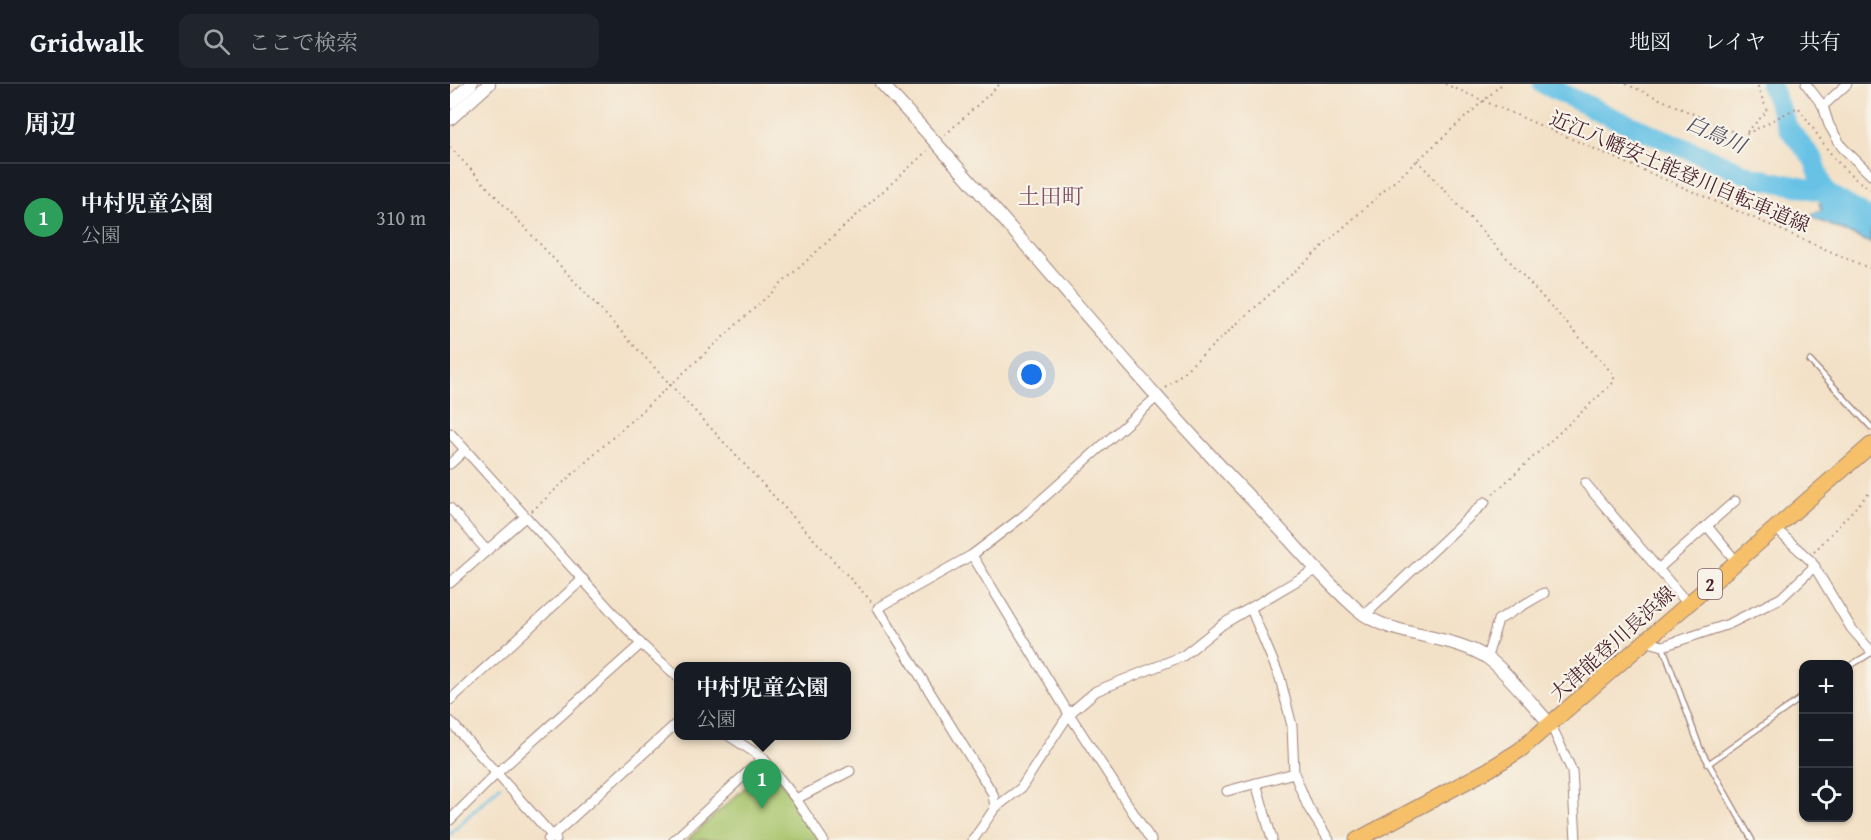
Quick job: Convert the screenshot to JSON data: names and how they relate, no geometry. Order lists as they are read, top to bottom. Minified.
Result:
{"streets":{"main road":["2","大津能登川長浜線"],"path":["近江八幡安土能登川自転車道線"]},"districts":["土田町"],"water":["白鳥川"],"page":{"header":"Gridwalk","search":"ここで検索","nav":["地図","レイヤ","共有"],"heading":"周辺","list":[{"mark":"1","name":"中村児童公園","note":"公園","value":"310 m"}],"map_buttons":["+","−"],"popup":["中村児童公園","公園"],"pins":"1"}}
